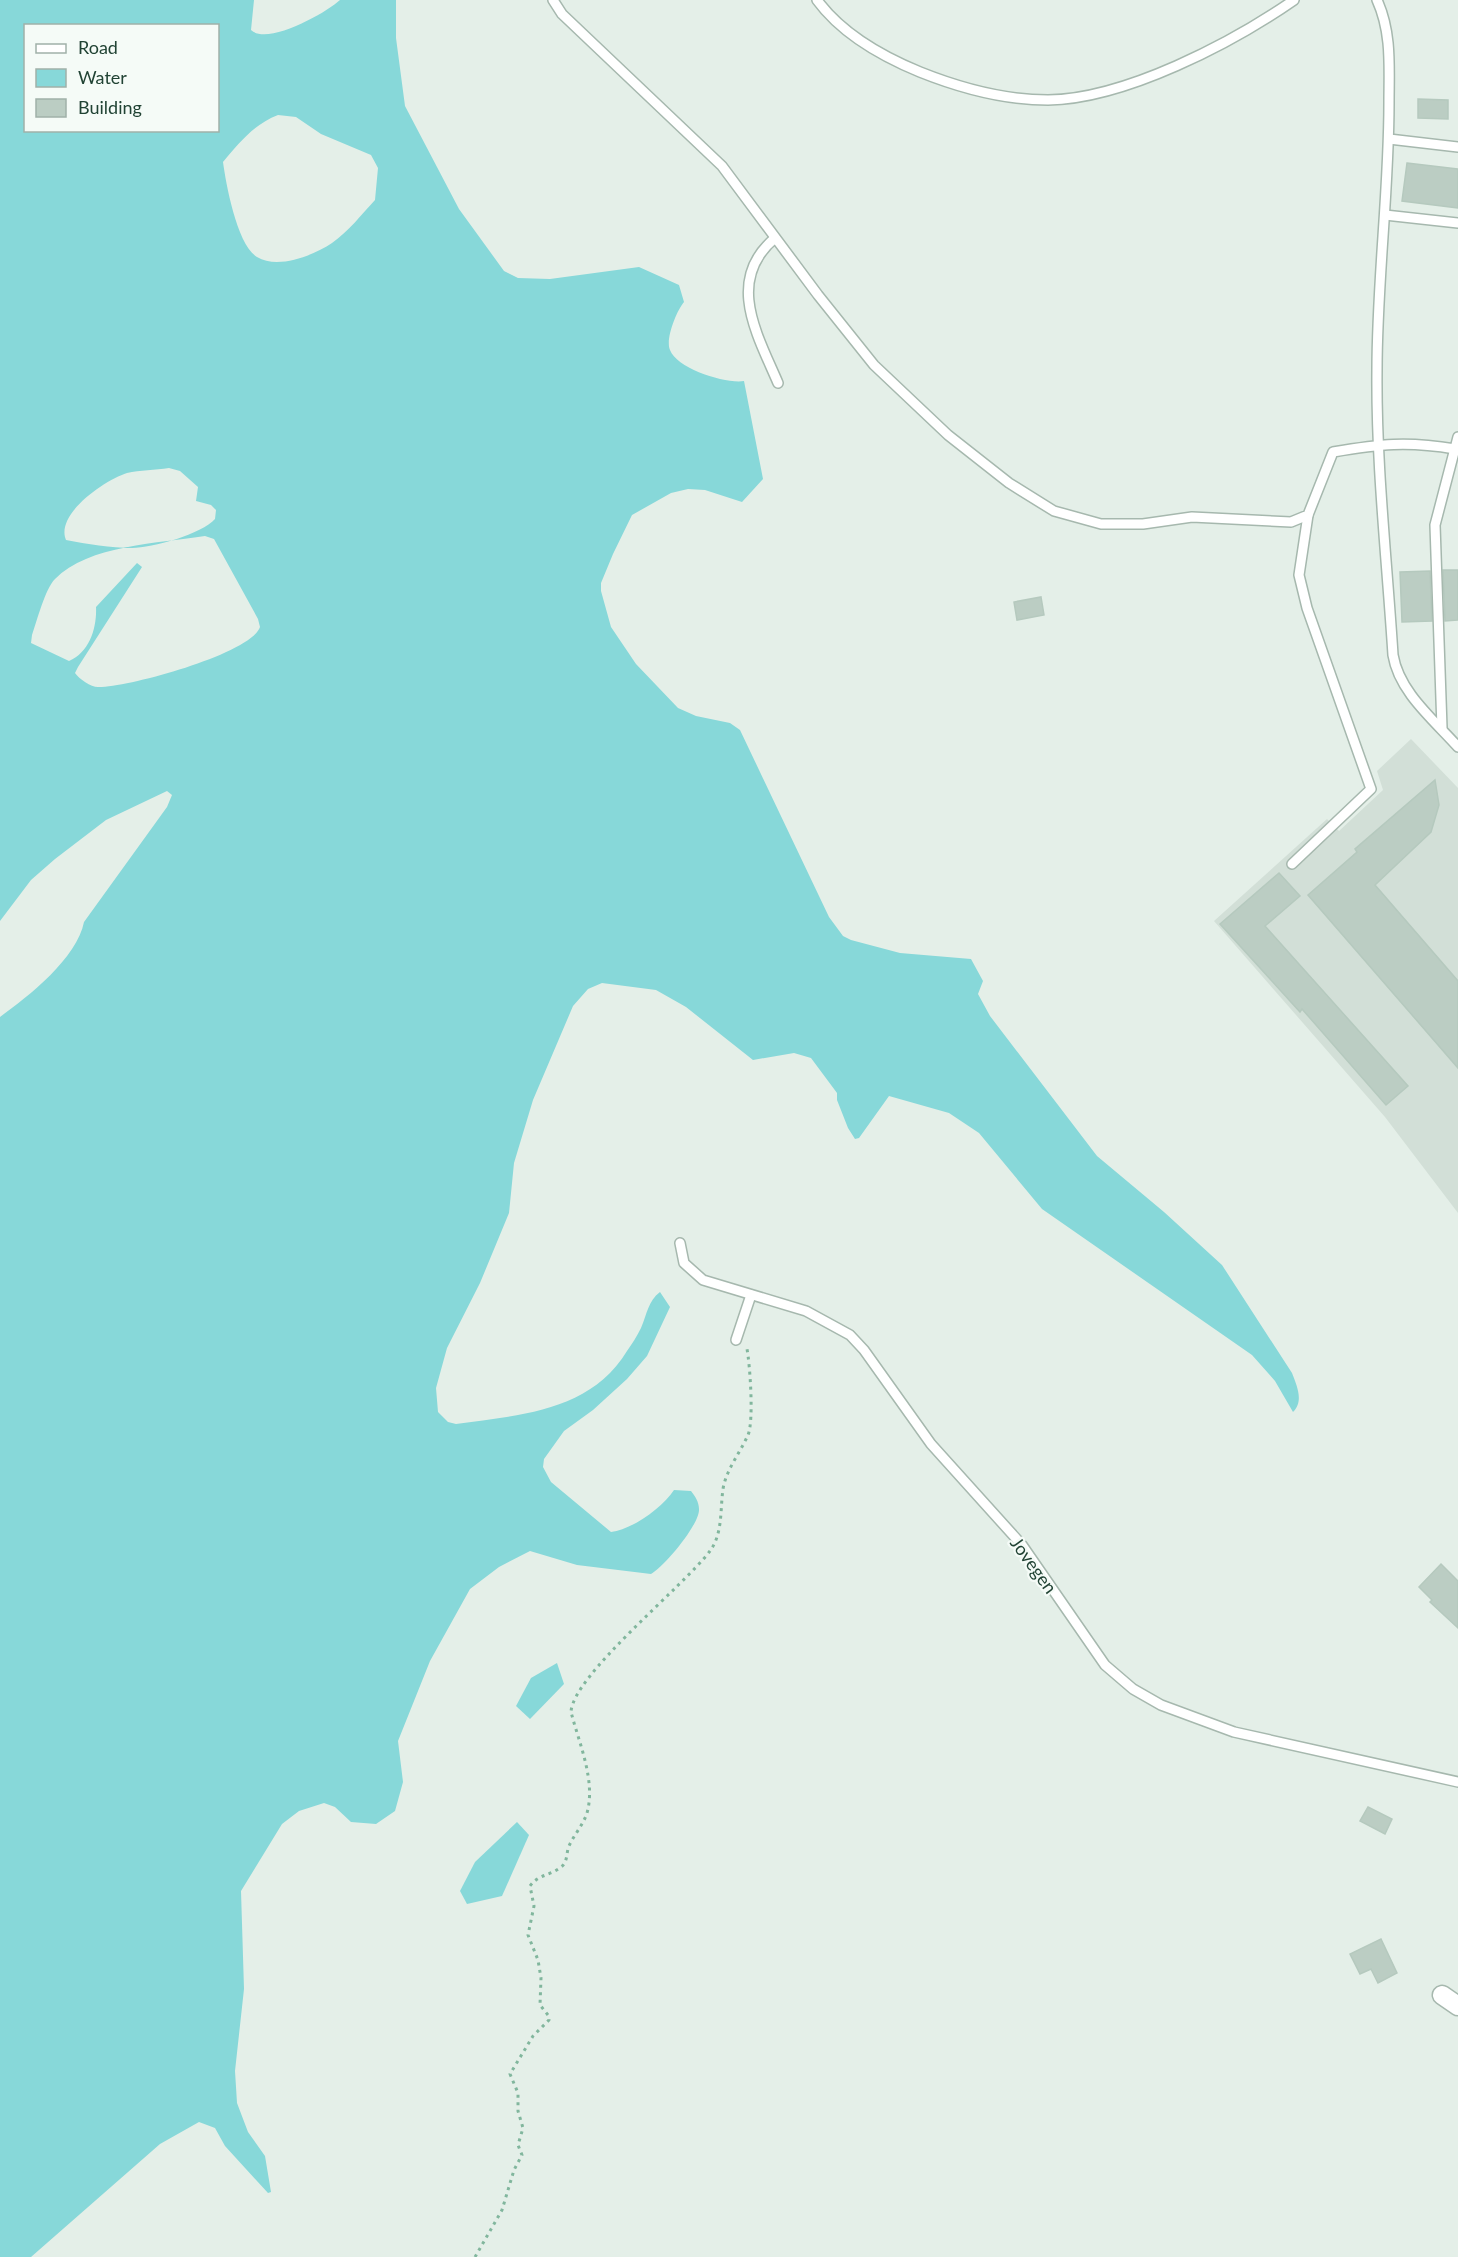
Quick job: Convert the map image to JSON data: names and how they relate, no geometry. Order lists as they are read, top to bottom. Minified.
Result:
{"streets":{"lane":["Jovegen"]},"legend":["Road","Water","Building"]}
